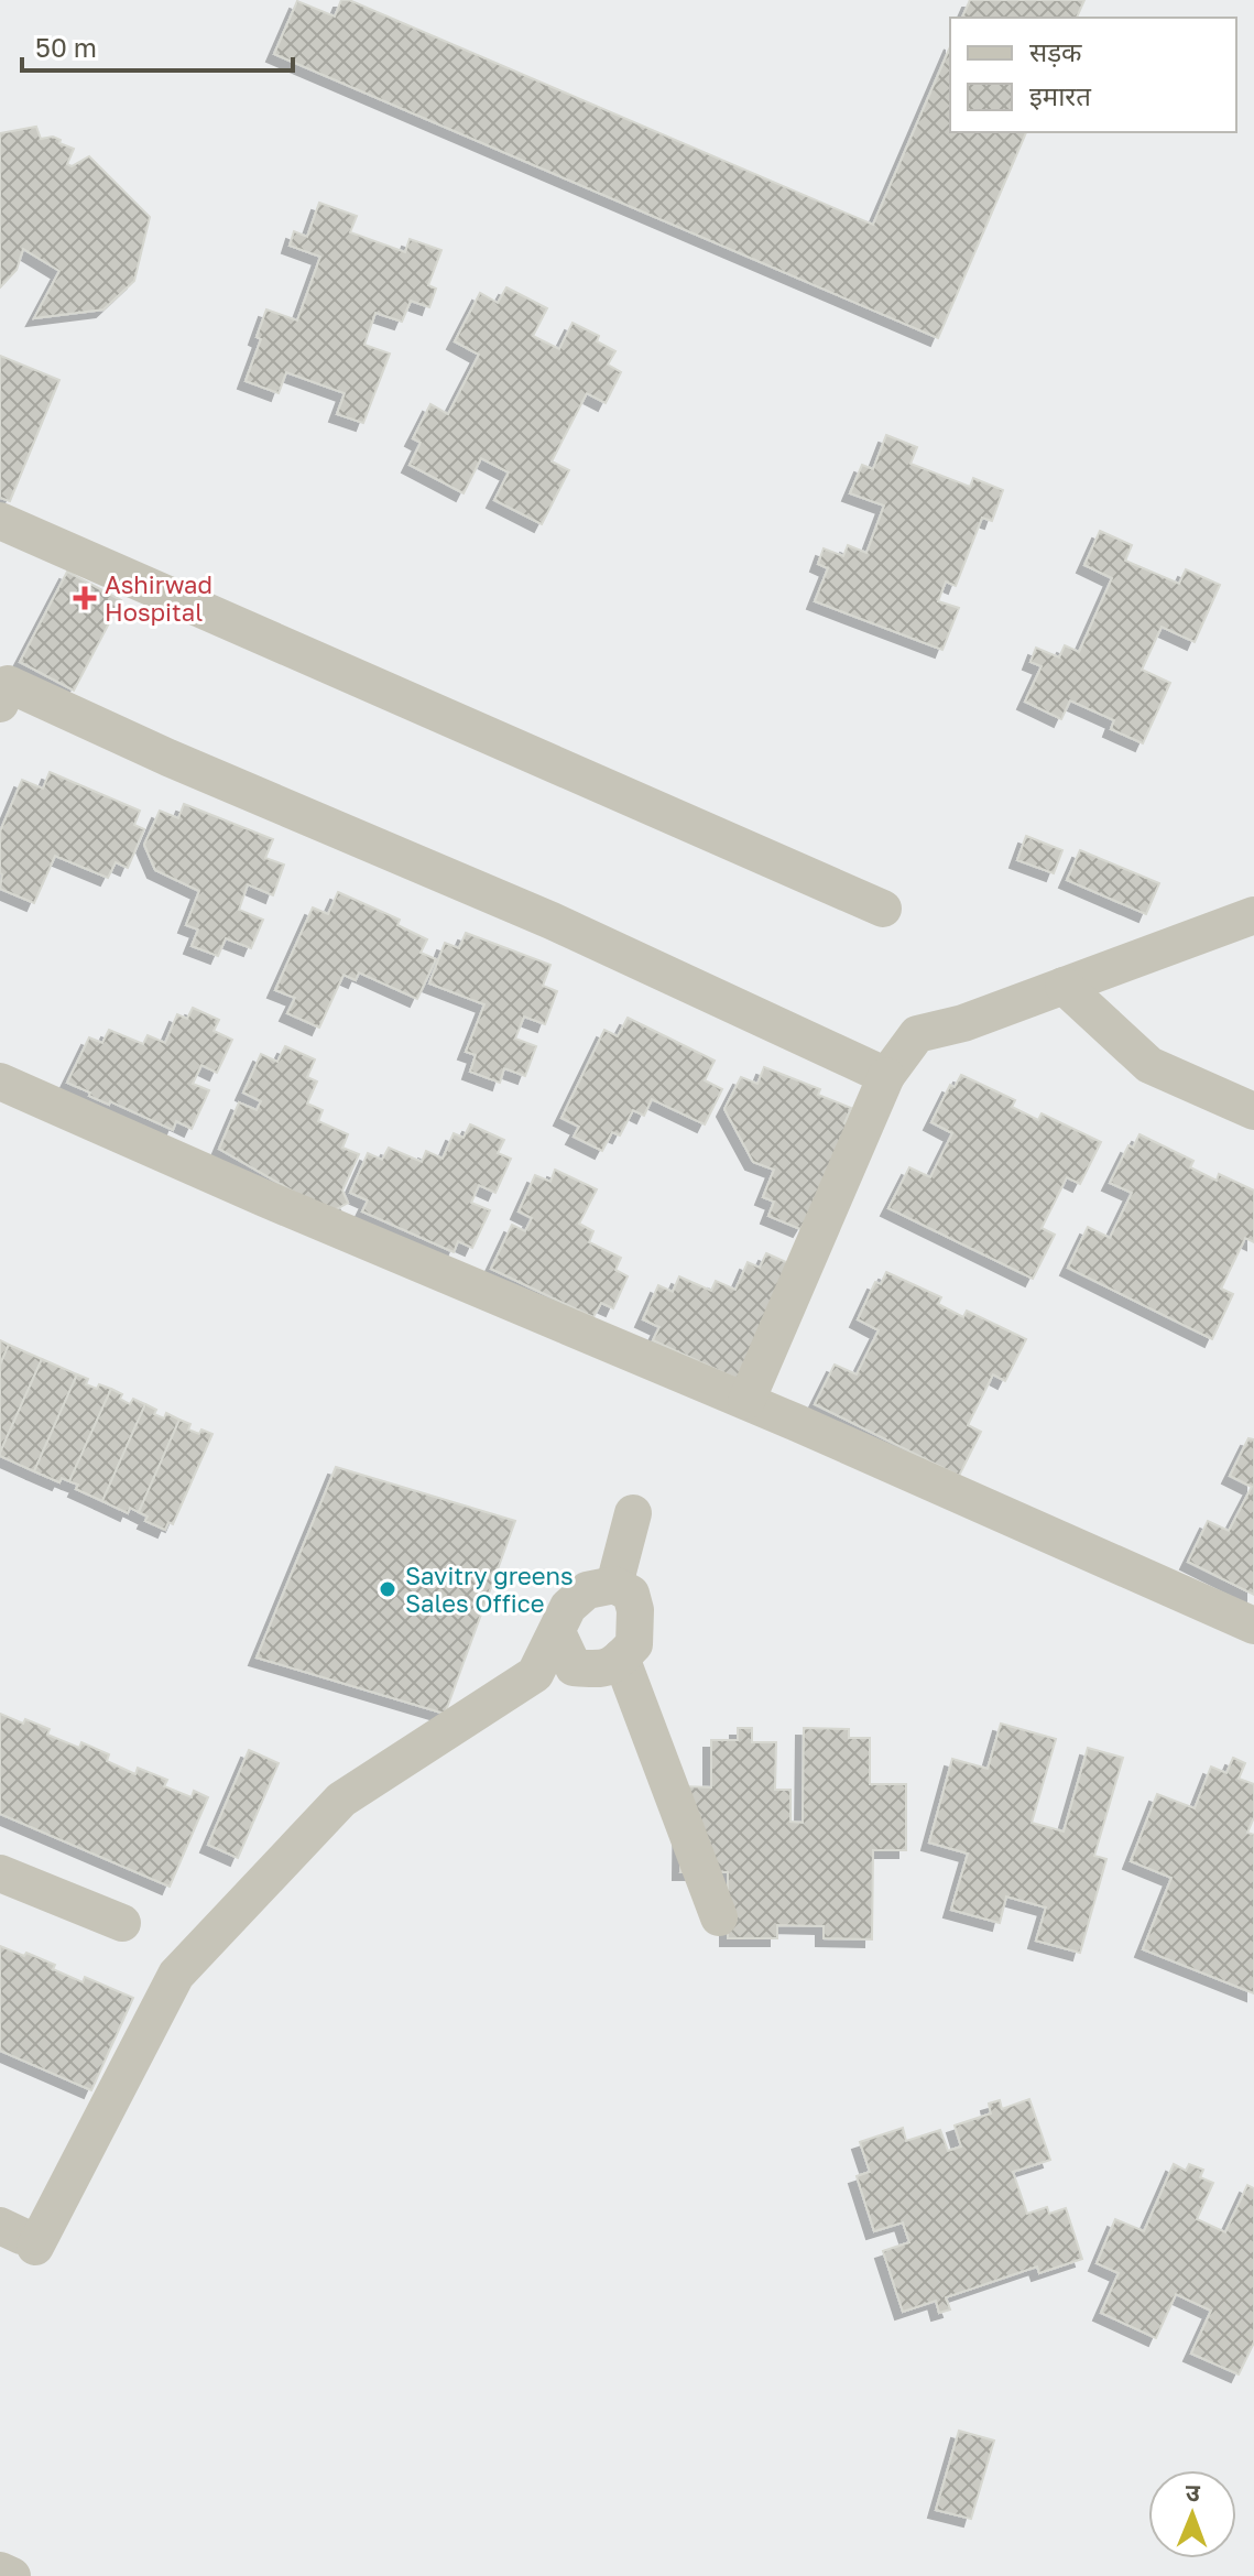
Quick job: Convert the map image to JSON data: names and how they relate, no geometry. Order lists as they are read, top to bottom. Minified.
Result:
{"places":{"health":["Ashirwad Hospital"],"other":["Savitry greens Sales Office"]},"legend":["सड़क","इमारत"],"scale_bar":"50 m","north":"top"}
